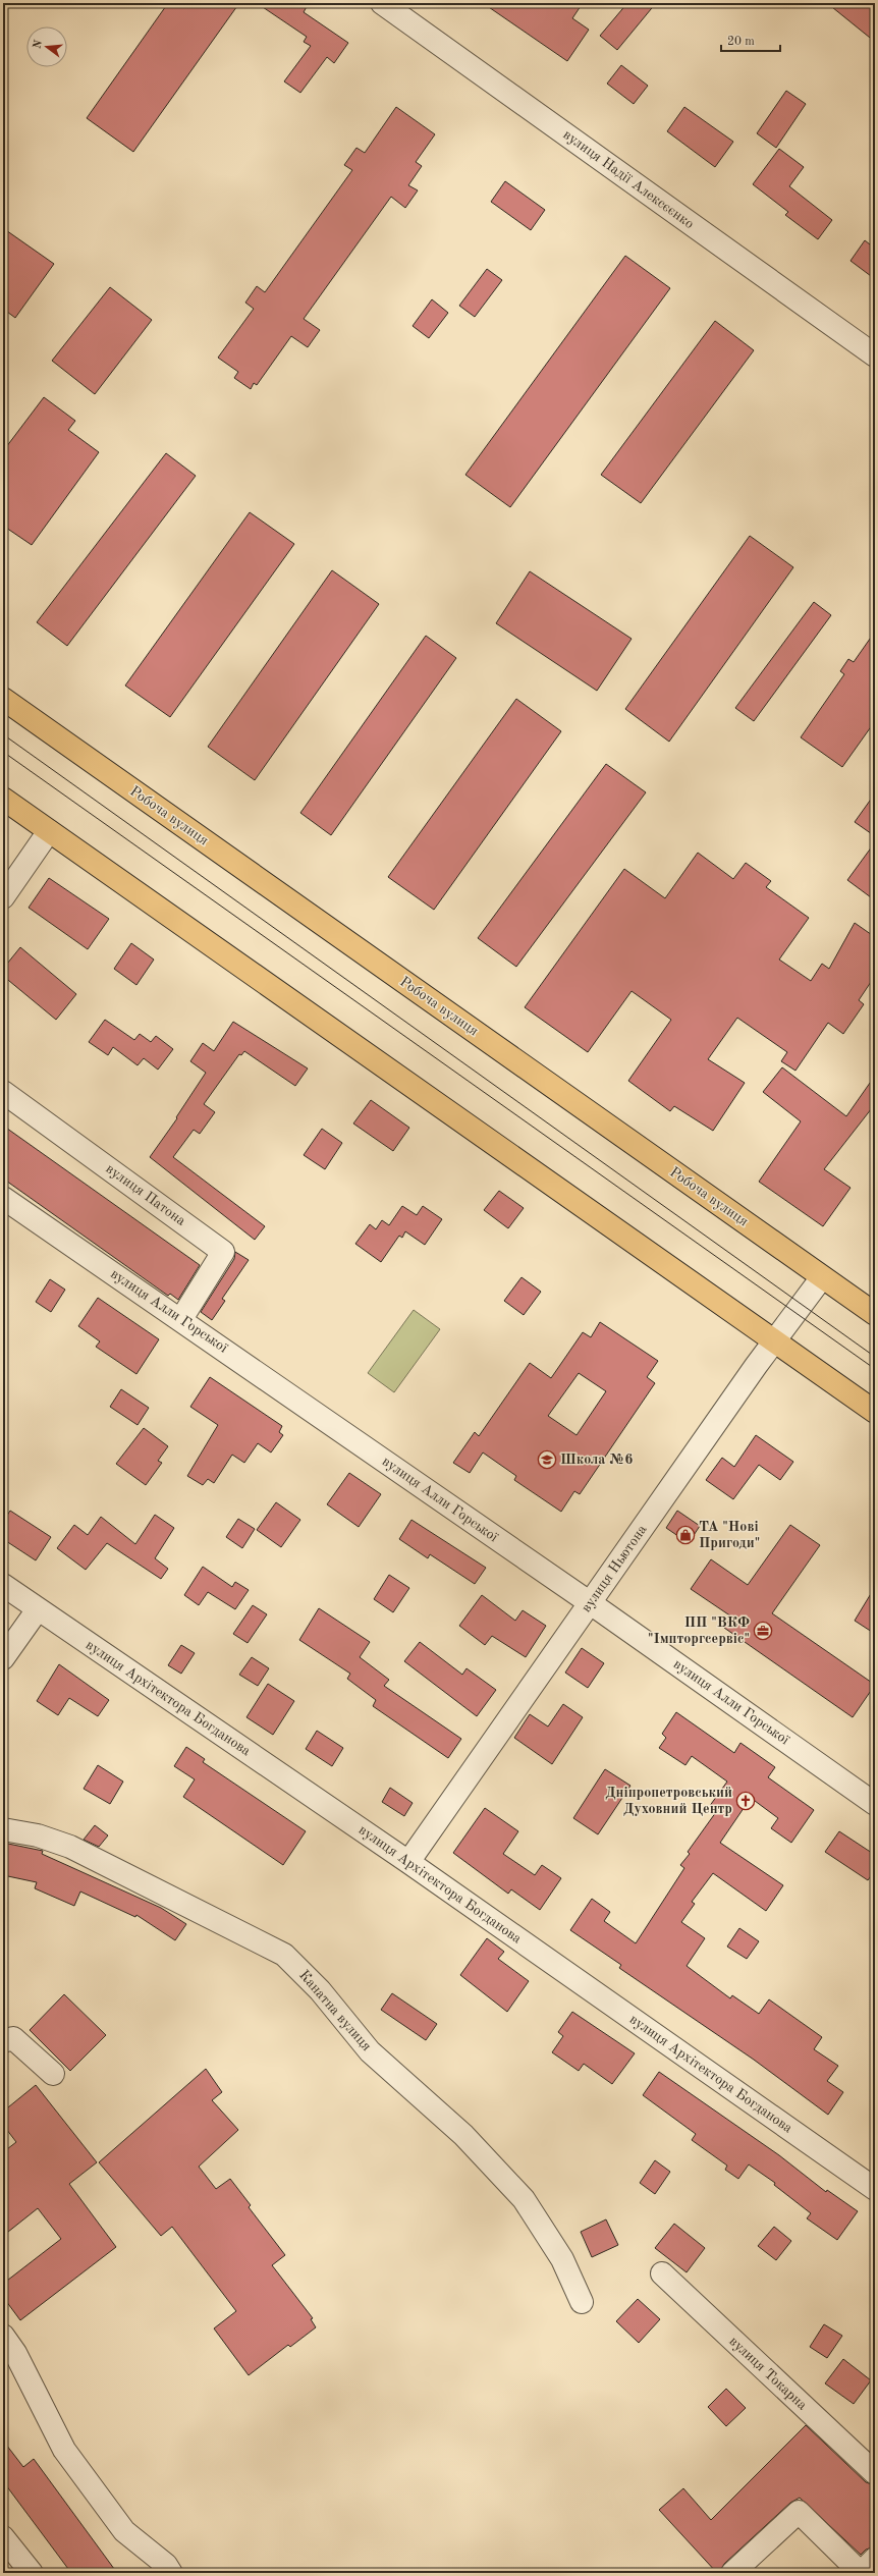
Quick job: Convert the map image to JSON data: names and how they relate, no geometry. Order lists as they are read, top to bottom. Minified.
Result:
{"streets":{"main road":["Робоча вулиця"],"street":["вулиця Надії Алексєєнко","вулиця Патона","вулиця Алли Горської","вулиця Ньютона","вулиця Архітектора Богданова","Канатна вулиця","вулиця Токарна"]},"crossings":[["Робоча вулиця","вулиця Ньютона"],["вулиця Патона","вулиця Алли Горської"],["вулиця Алли Горської","вулиця Ньютона"],["вулиця Ньютона","вулиця Архітектора Богданова"]],"places":{"school or university":["Школа №6"],"shop":["ТА \"Нові Пригоди\""],"office":["ПП \"ВКФ \"Імпторгсервіс\""],"church":["Дніпропетровський Духовний Центр"]},"scale_bar":"20 m","north":"left"}
